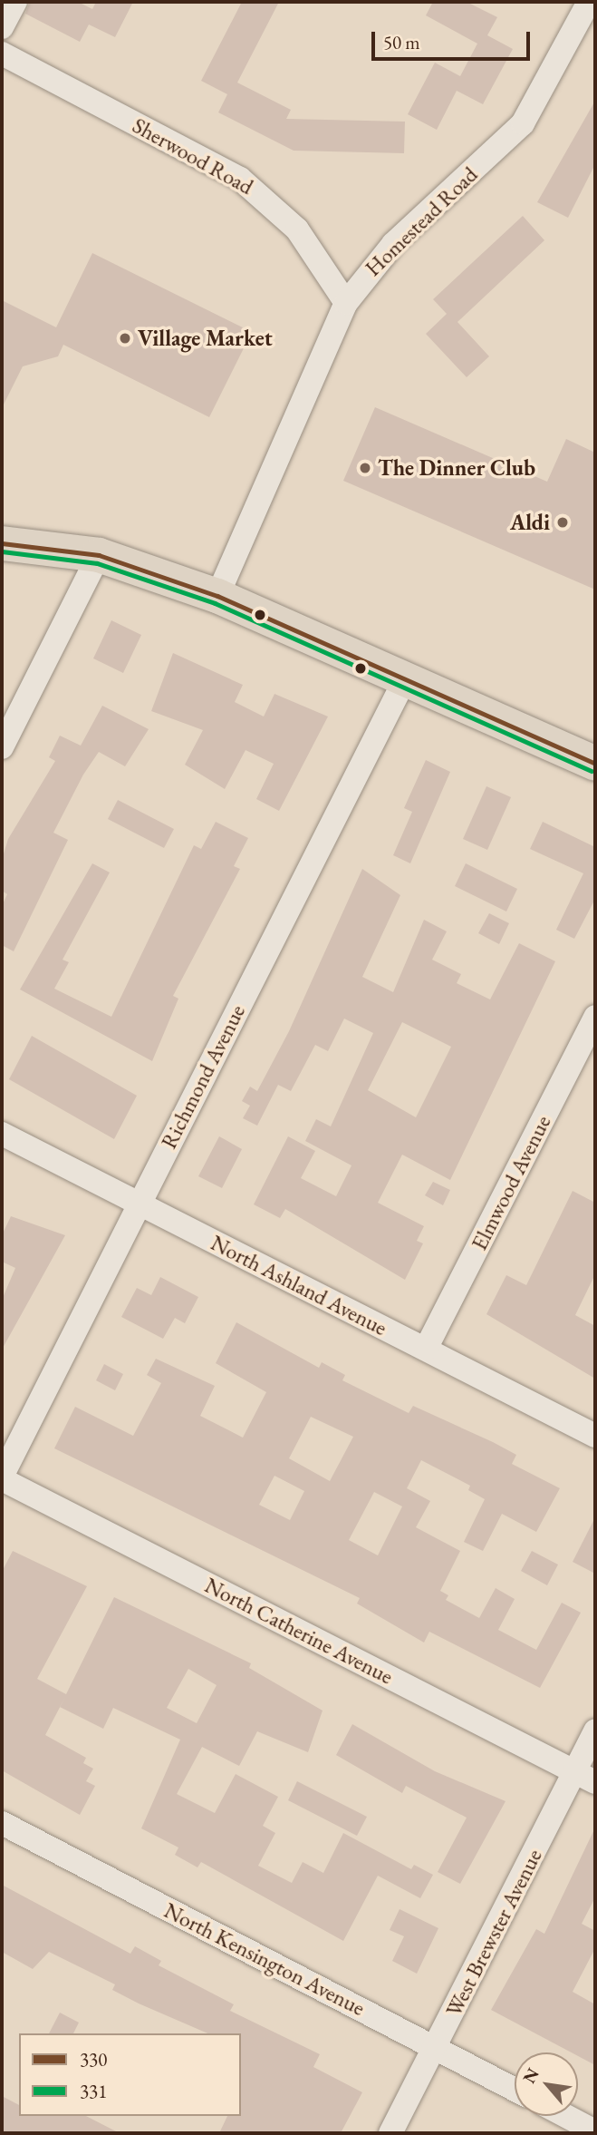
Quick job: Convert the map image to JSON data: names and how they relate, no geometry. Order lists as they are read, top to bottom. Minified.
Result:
{"streets":{"street":["Sherwood Road","Homestead Road","Richmond Avenue","Elmwood Avenue","North Ashland Avenue","North Catherine Avenue","West Brewster Avenue","North Kensington Avenue"]},"crossings":[["Sherwood Road","Homestead Road"],["Richmond Avenue","North Ashland Avenue"],["Richmond Avenue","North Catherine Avenue"],["Elmwood Avenue","North Ashland Avenue"],["North Catherine Avenue","West Brewster Avenue"],["West Brewster Avenue","North Kensington Avenue"]],"places":["Village Market","The Dinner Club","Aldi"],"lines":["transit line 330","transit line 331"],"legend":["330","331"],"scale_bar":"50 m","north":"top left"}
